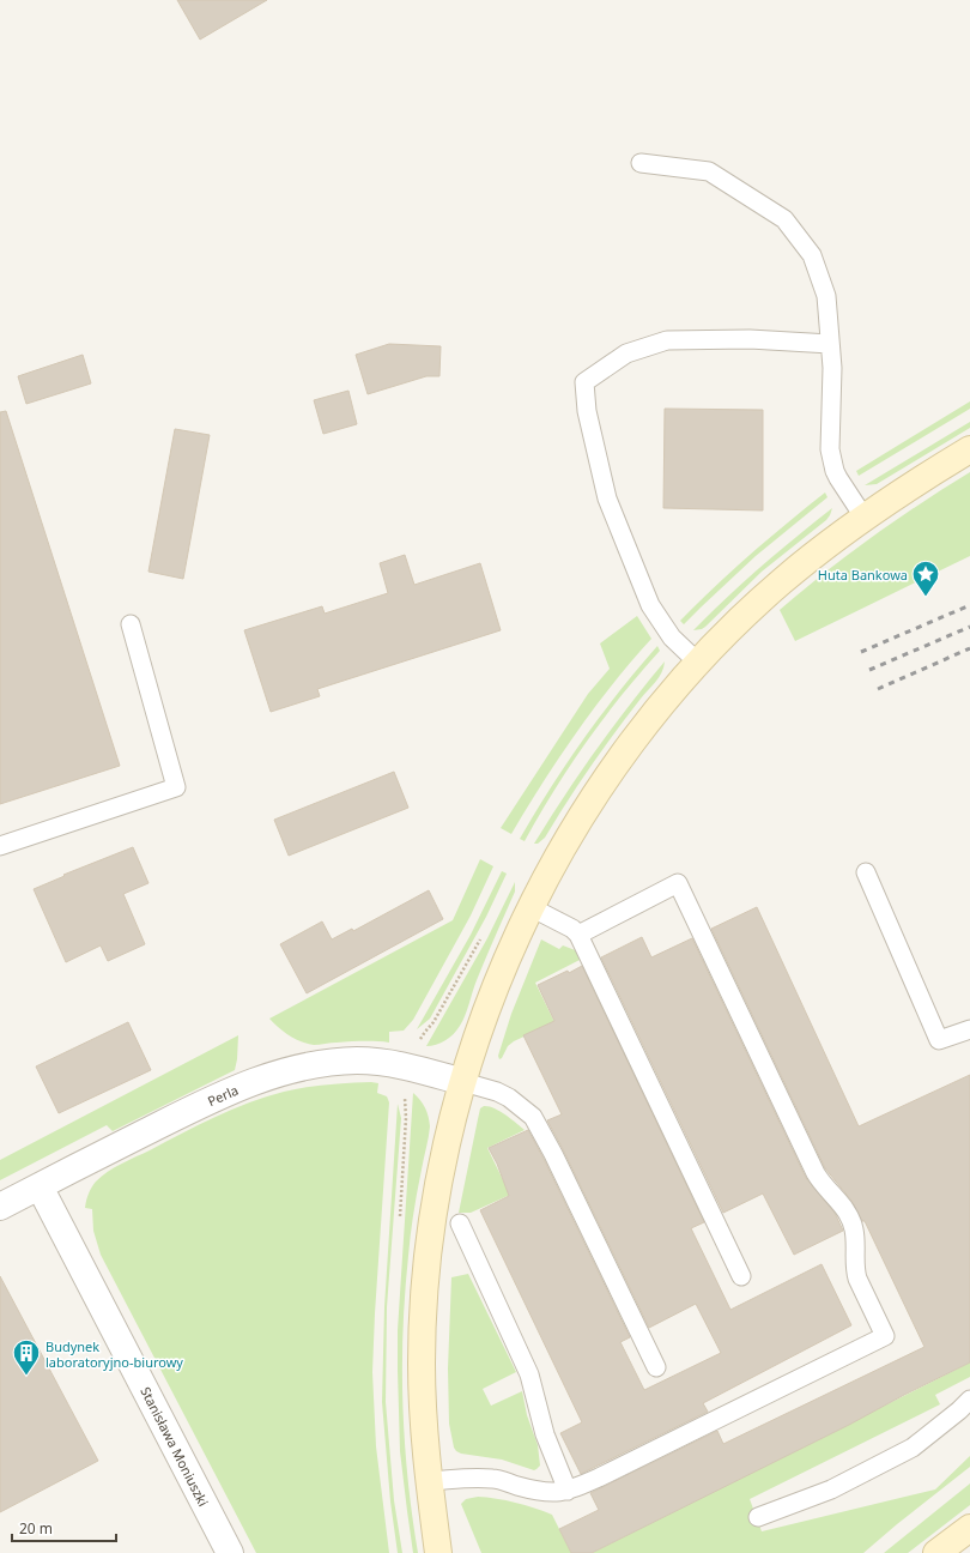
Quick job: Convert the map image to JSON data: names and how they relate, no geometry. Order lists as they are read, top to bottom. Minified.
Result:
{"streets":{"street":["Perla","Stanisława Moniuszki"]},"crossings":[["Perla","Stanisława Moniuszki"]],"places":{"place":["Huta Bankowa"],"building":["Budynek laboratoryjno-biurowy"]},"scale_bar":"20 m"}
